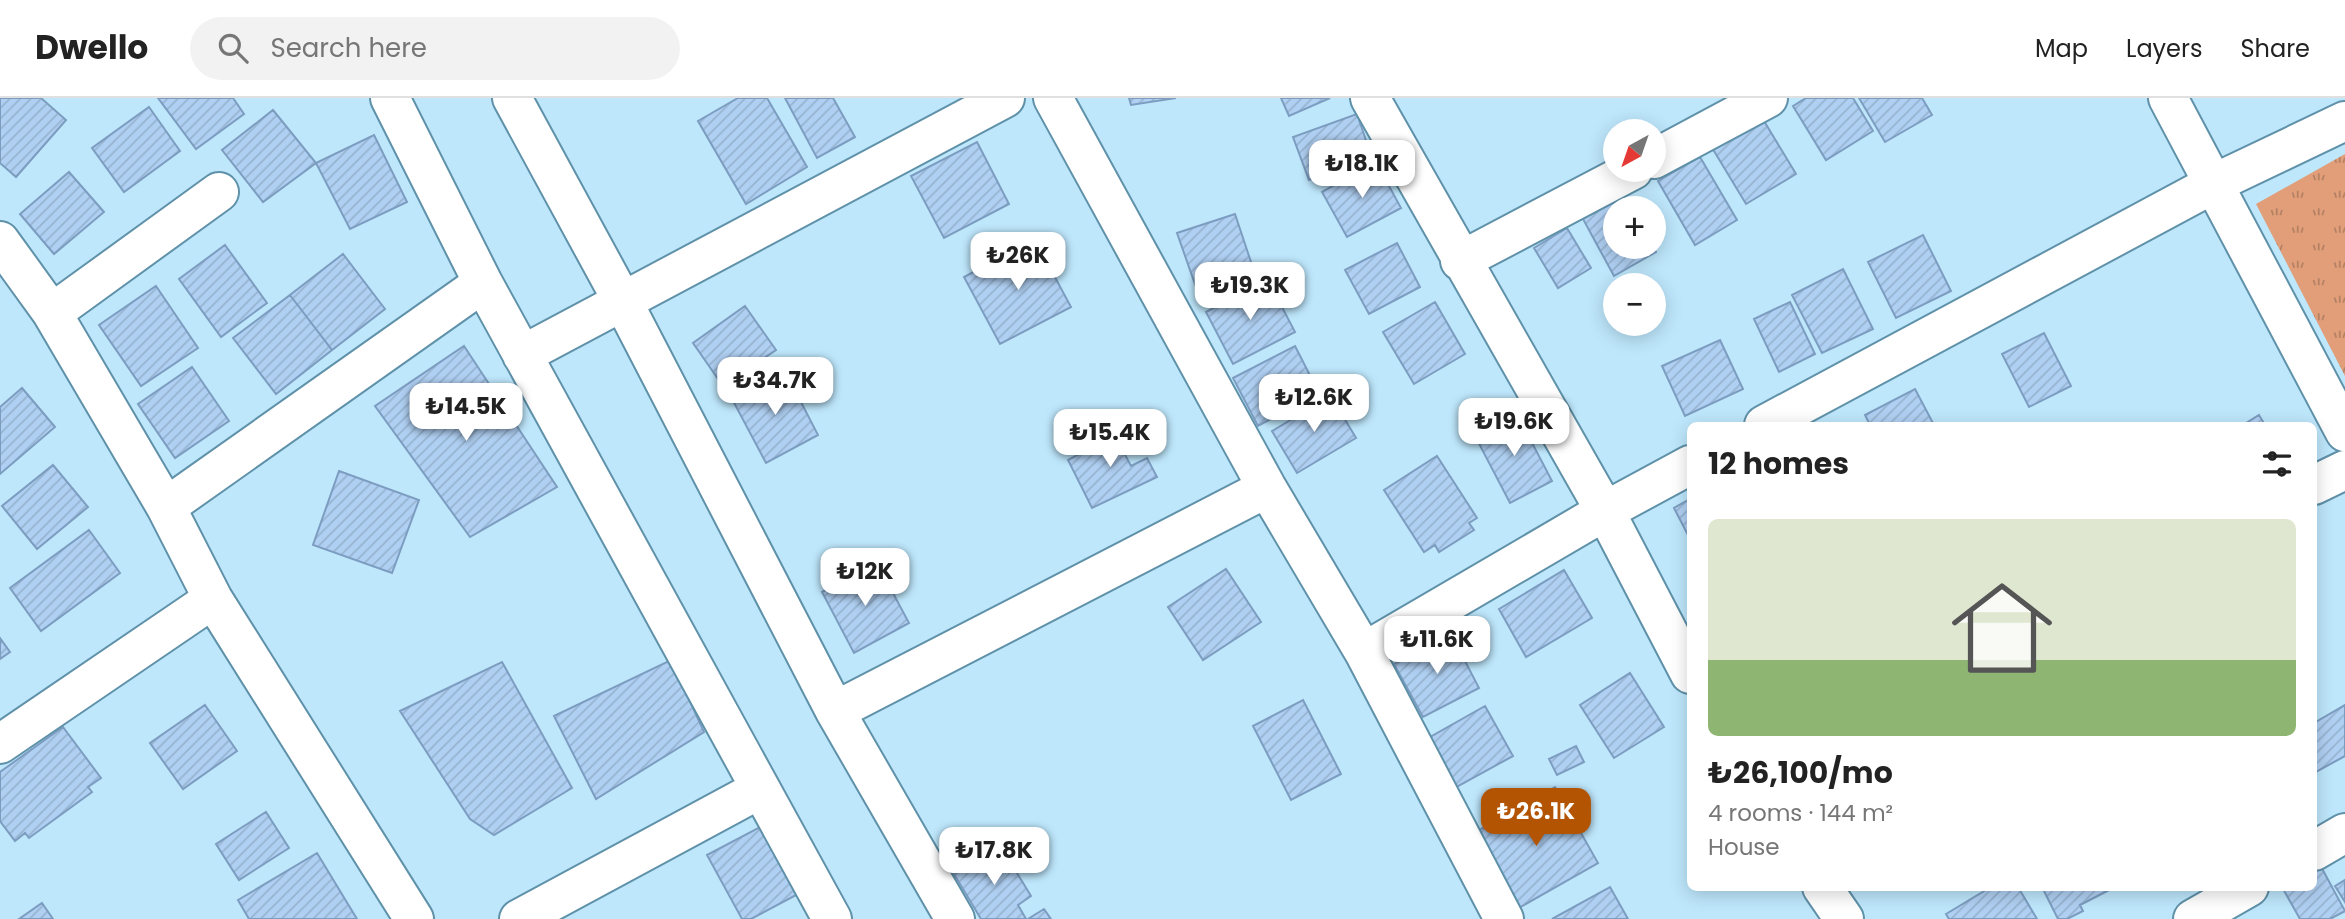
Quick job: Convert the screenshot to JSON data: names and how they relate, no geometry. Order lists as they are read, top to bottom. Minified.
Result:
{"north":"bottom left","page":{"header":"Dwello","search":"Search here","nav":["Map","Layers","Share"],"map_buttons":["+","−"],"price":["₺18.1K","₺26K","₺19.3K","₺34.7K","₺12.6K","₺14.5K","₺19.6K","₺15.4K","₺12K","₺11.6K","₺26.1K","₺17.8K"],"heading":"12 homes","list":[{"name":"₺26,100/mo","note":"4 rooms · 144 m² · House"}]}}
